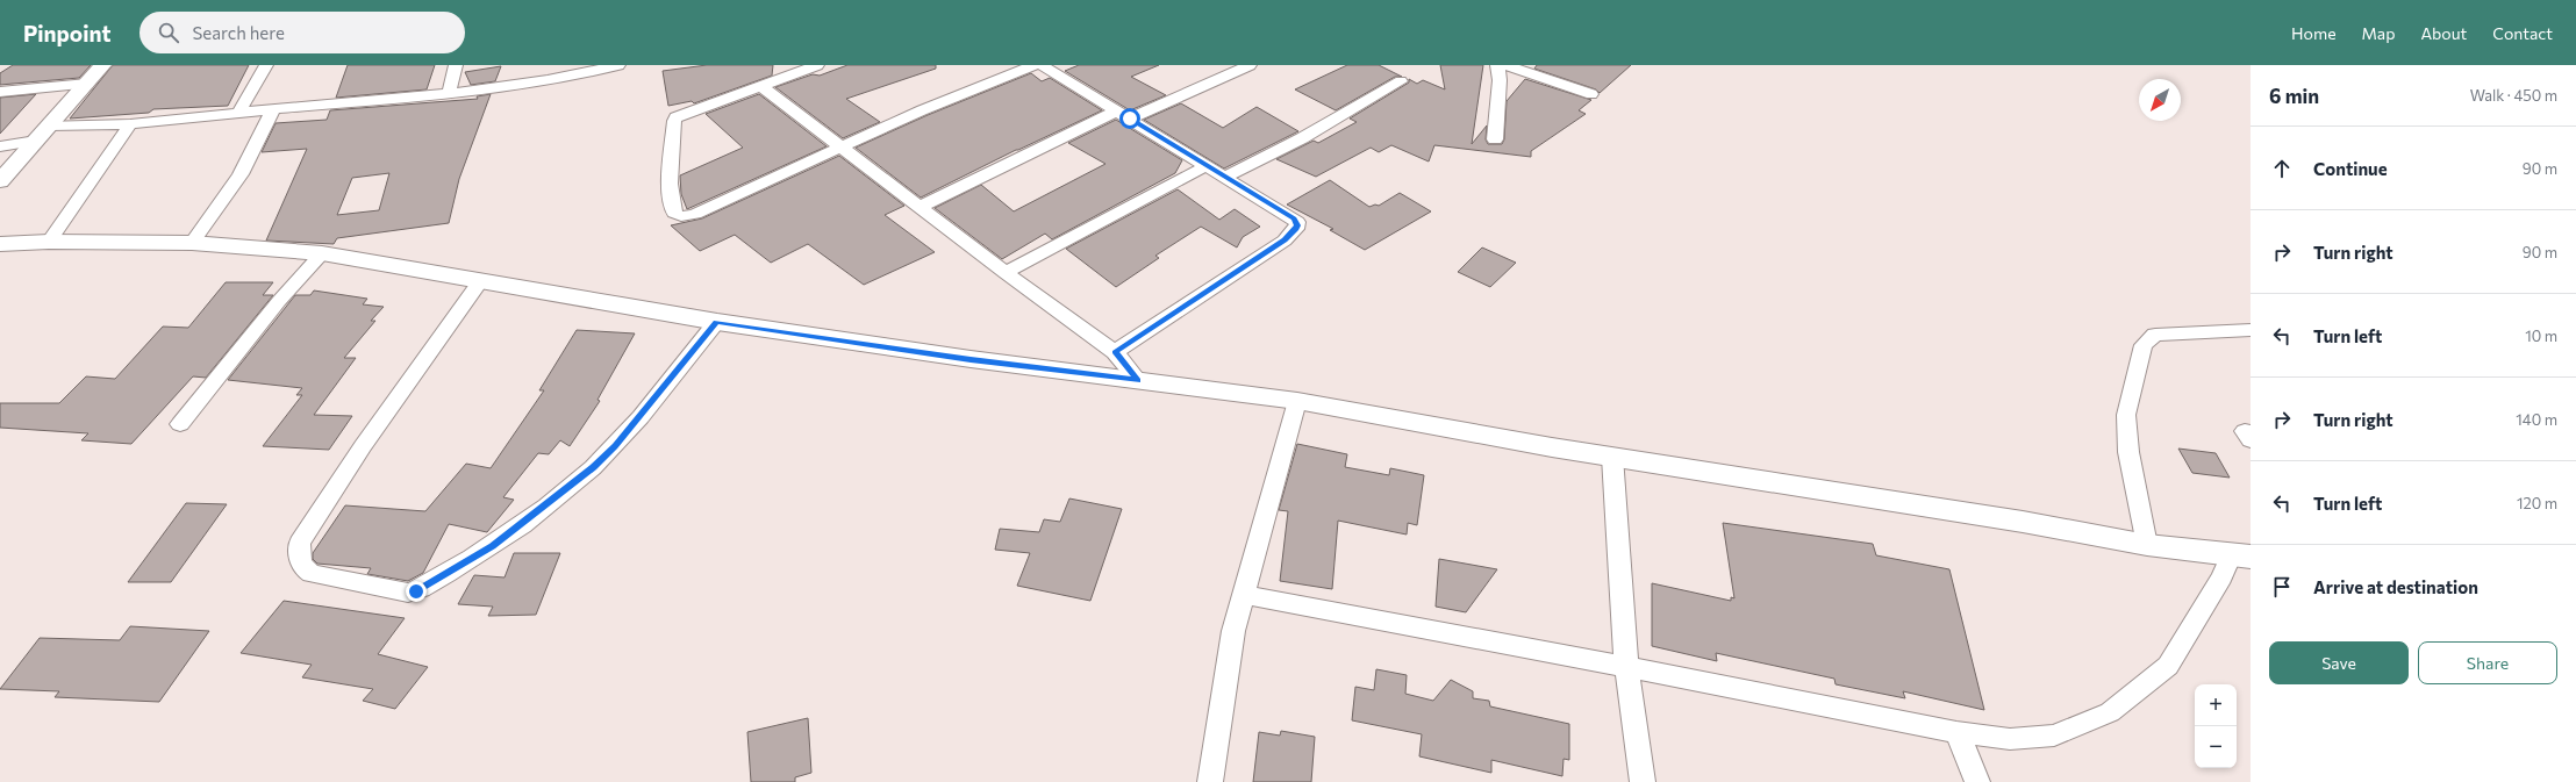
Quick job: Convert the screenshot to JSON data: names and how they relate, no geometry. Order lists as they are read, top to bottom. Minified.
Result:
{"north":"bottom left","page":{"header":"Pinpoint","search":"Search here","nav":["Home","Map","About","Contact"],"heading":["6 min","Walk · 450 m"],"list":[["Continue","90 m"],["Turn right","90 m"],["Turn left","10 m"],["Turn right","140 m"],["Turn left","120 m"],"Arrive at destination"],"buttons":["Save","Share"],"map_buttons":["+","−"]}}
